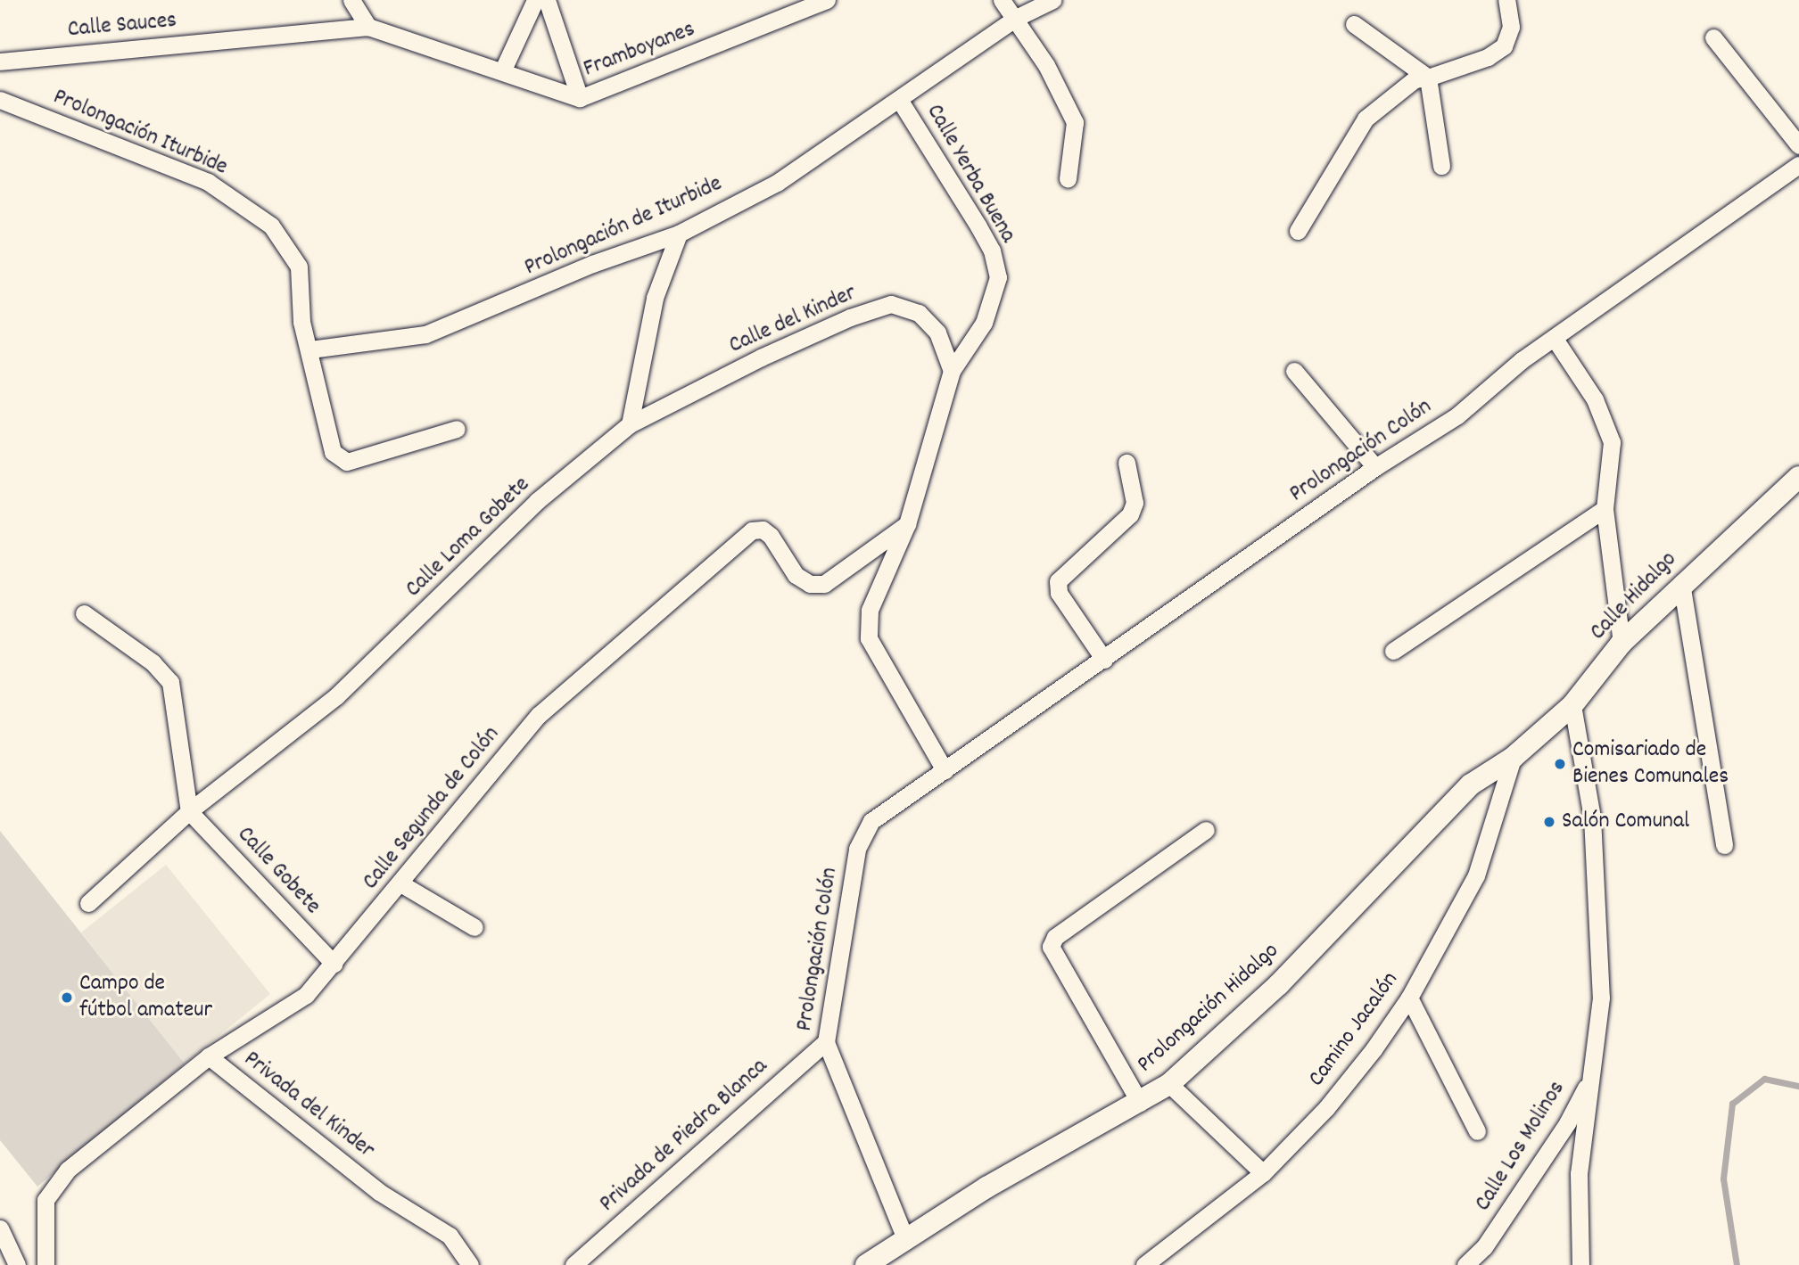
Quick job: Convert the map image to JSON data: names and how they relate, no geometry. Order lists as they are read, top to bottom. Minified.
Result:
{"streets":{"street":["Calle Sauces","Framboyanes","Prolongación Iturbide","Calle Yerba Buena","Prolongación de Iturbide","Calle del Kinder","Prolongación Colón","Calle Loma Gobete","Calle Hidalgo","Calle Segunda de Colón","Calle Gobete","Prolongación Hidalgo","Camino Jacalón","Privada del Kinder","Privada de Piedra Blanca","Calle Los Molinos"]},"crossings":[["Calle Sauces","Framboyanes"],["Prolongación Iturbide","Prolongación de Iturbide"],["Calle Yerba Buena","Prolongación de Iturbide"],["Calle Yerba Buena","Calle del Kinder"],["Calle del Kinder","Calle Loma Gobete"],["Prolongación Colón","Prolongación Hidalgo"],["Prolongación Colón","Privada de Piedra Blanca"],["Calle Loma Gobete","Calle Gobete"],["Calle Hidalgo","Prolongación Hidalgo"],["Calle Hidalgo","Camino Jacalón"],["Calle Segunda de Colón","Calle Gobete"],["Calle Segunda de Colón","Privada del Kinder"],["Prolongación Hidalgo","Camino Jacalón"]],"places":["Comisariado de Bienes Comunales","Salón Comunal","Campo de fútbol amateur"]}
